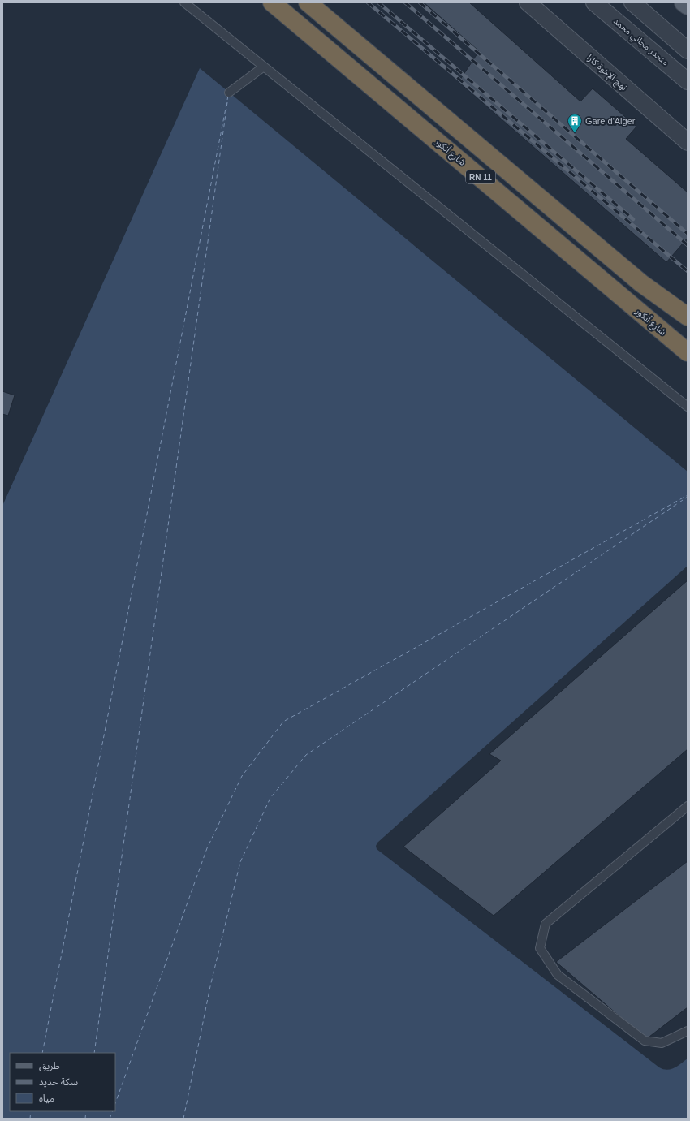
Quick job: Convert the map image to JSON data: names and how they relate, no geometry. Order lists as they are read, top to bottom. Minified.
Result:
{"streets":{"highway":["شارع أنكور","RN 11"],"street":["منحدر مجاني محمد","نهج الإخوة كارا"]},"places":{"building":["Gare d'Alger"]},"legend":["طريق","سكة حديد","مياه"]}
